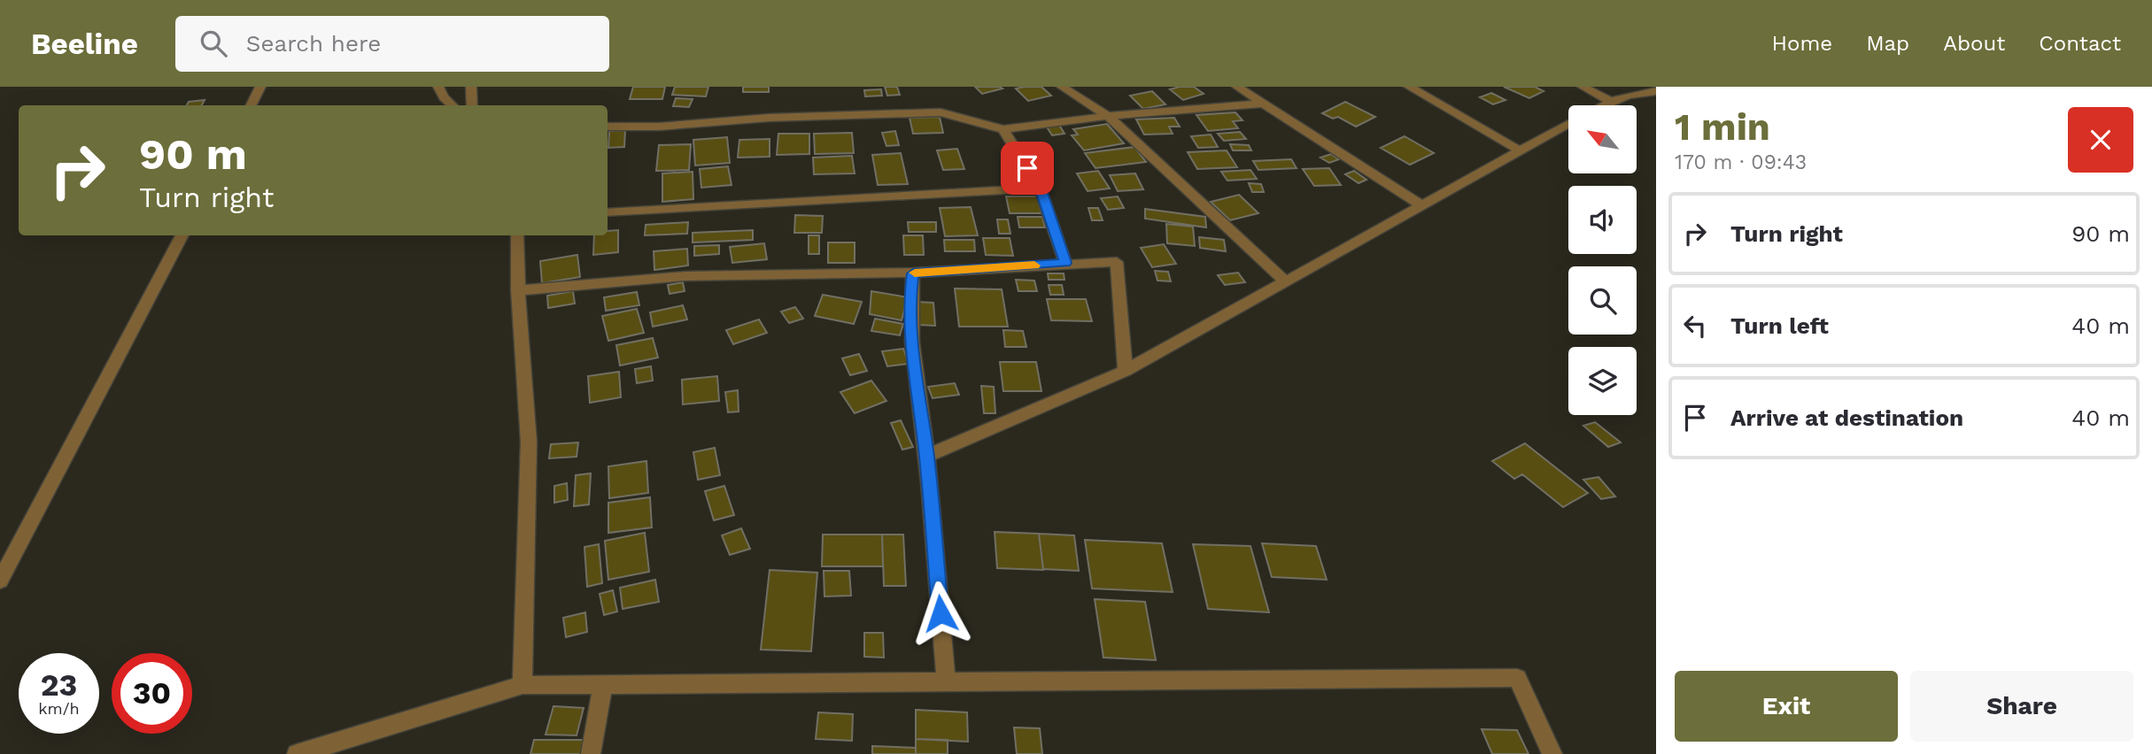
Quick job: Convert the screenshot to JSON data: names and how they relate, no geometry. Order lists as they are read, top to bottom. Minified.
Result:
{"north":"top left","page":{"header":"Beeline","search":"Search here","nav":["Home","Map","About","Contact"],"heading":["1 min","170 m · 09:43"],"turn":["90 m","Turn right"],"list":[{"name":"Turn right","value":"90 m"},{"name":"Turn left","value":"40 m"},{"name":"Arrive at destination","value":"40 m"}],"speed":"23 km/h","limit":"30","buttons":["Exit","Share"]}}
